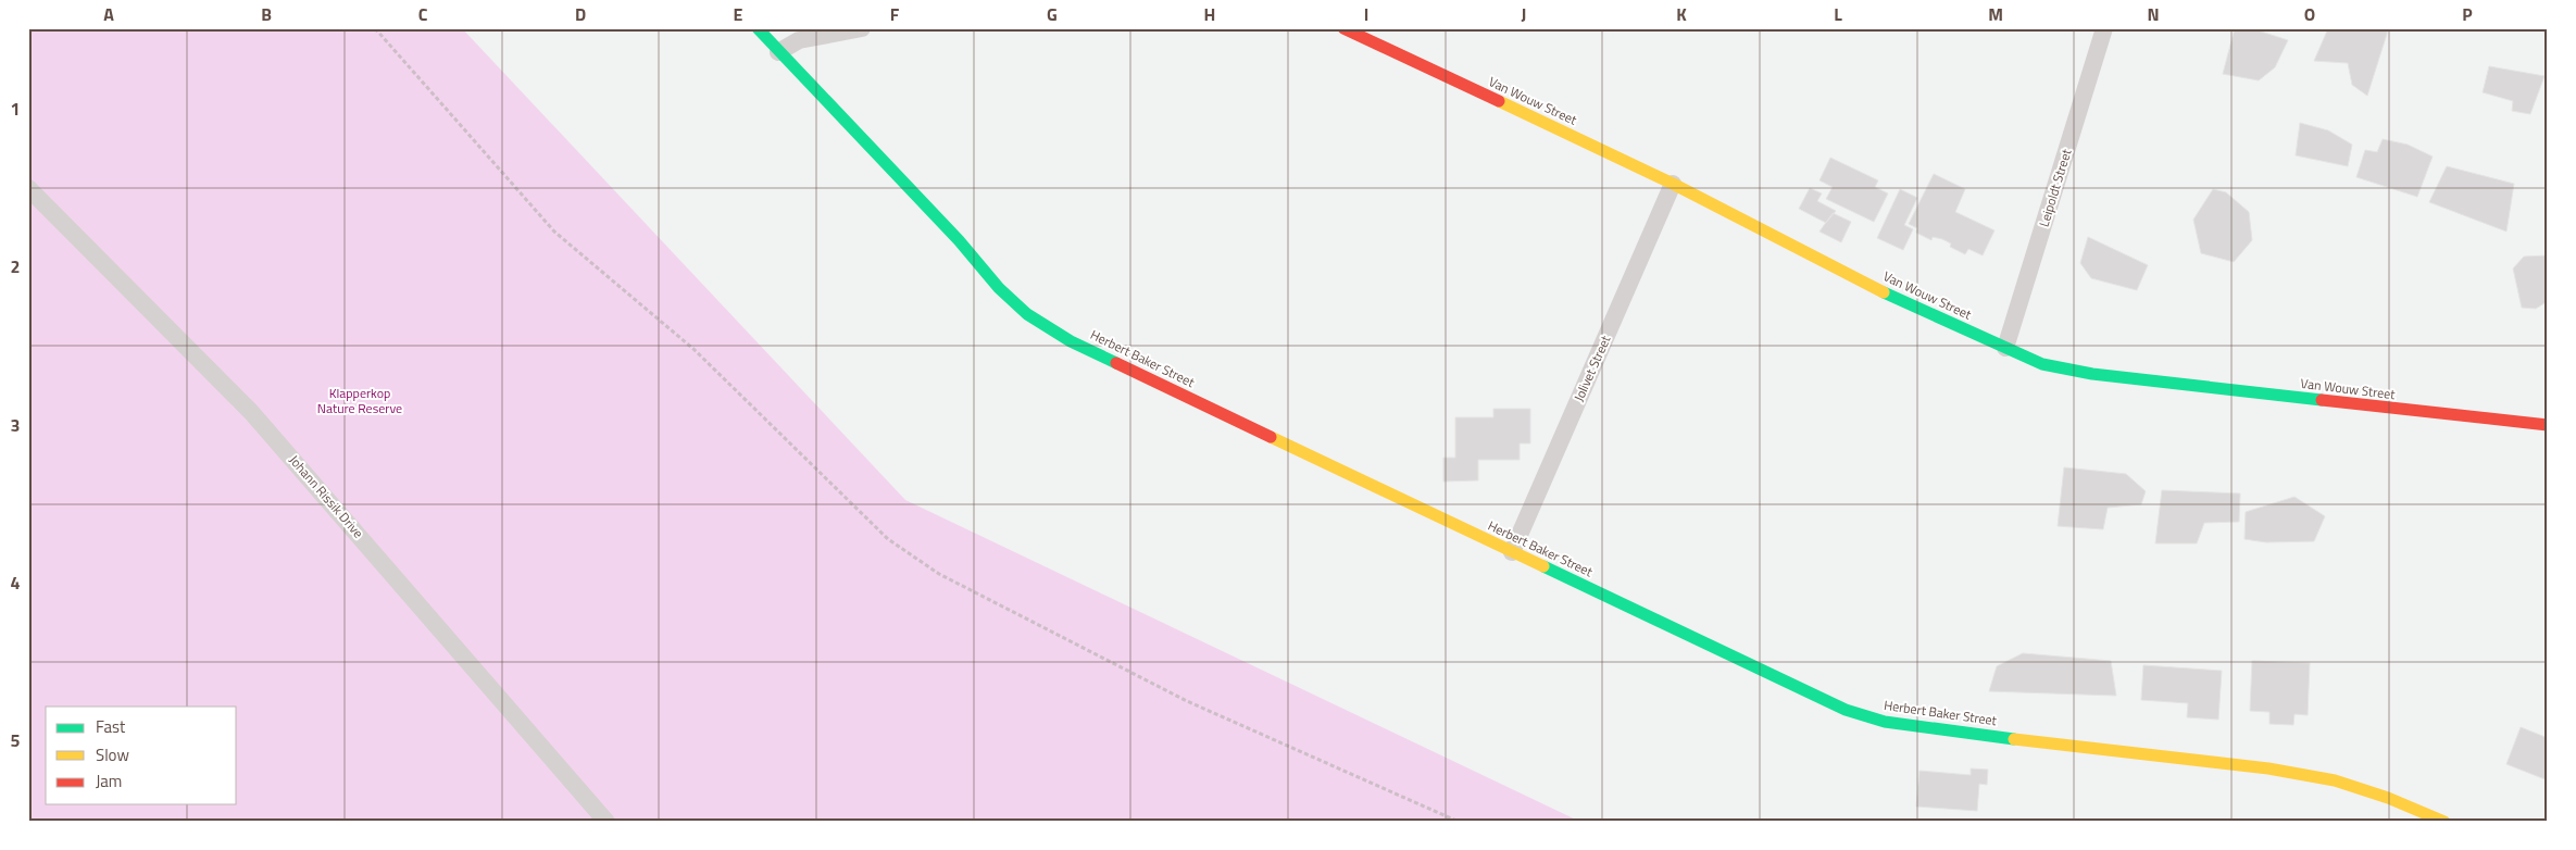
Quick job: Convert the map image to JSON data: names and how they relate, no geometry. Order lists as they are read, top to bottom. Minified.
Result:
{"streets":{"street":["Van Wouw Street","Leipoldt Street","Herbert Baker Street","Jolivet Street","Johann Rissik Drive"]},"crossings":[["Van Wouw Street","Leipoldt Street"],["Van Wouw Street","Jolivet Street"],["Herbert Baker Street","Jolivet Street"]],"parks":["Klapperkop Nature Reserve"],"legend":["Fast","Slow","Jam"],"grid":{"columns":["A","B","C","D","E","F","G","H","I","J","K","L","M","N","O","P"],"rows":["1","2","3","4","5"]}}
